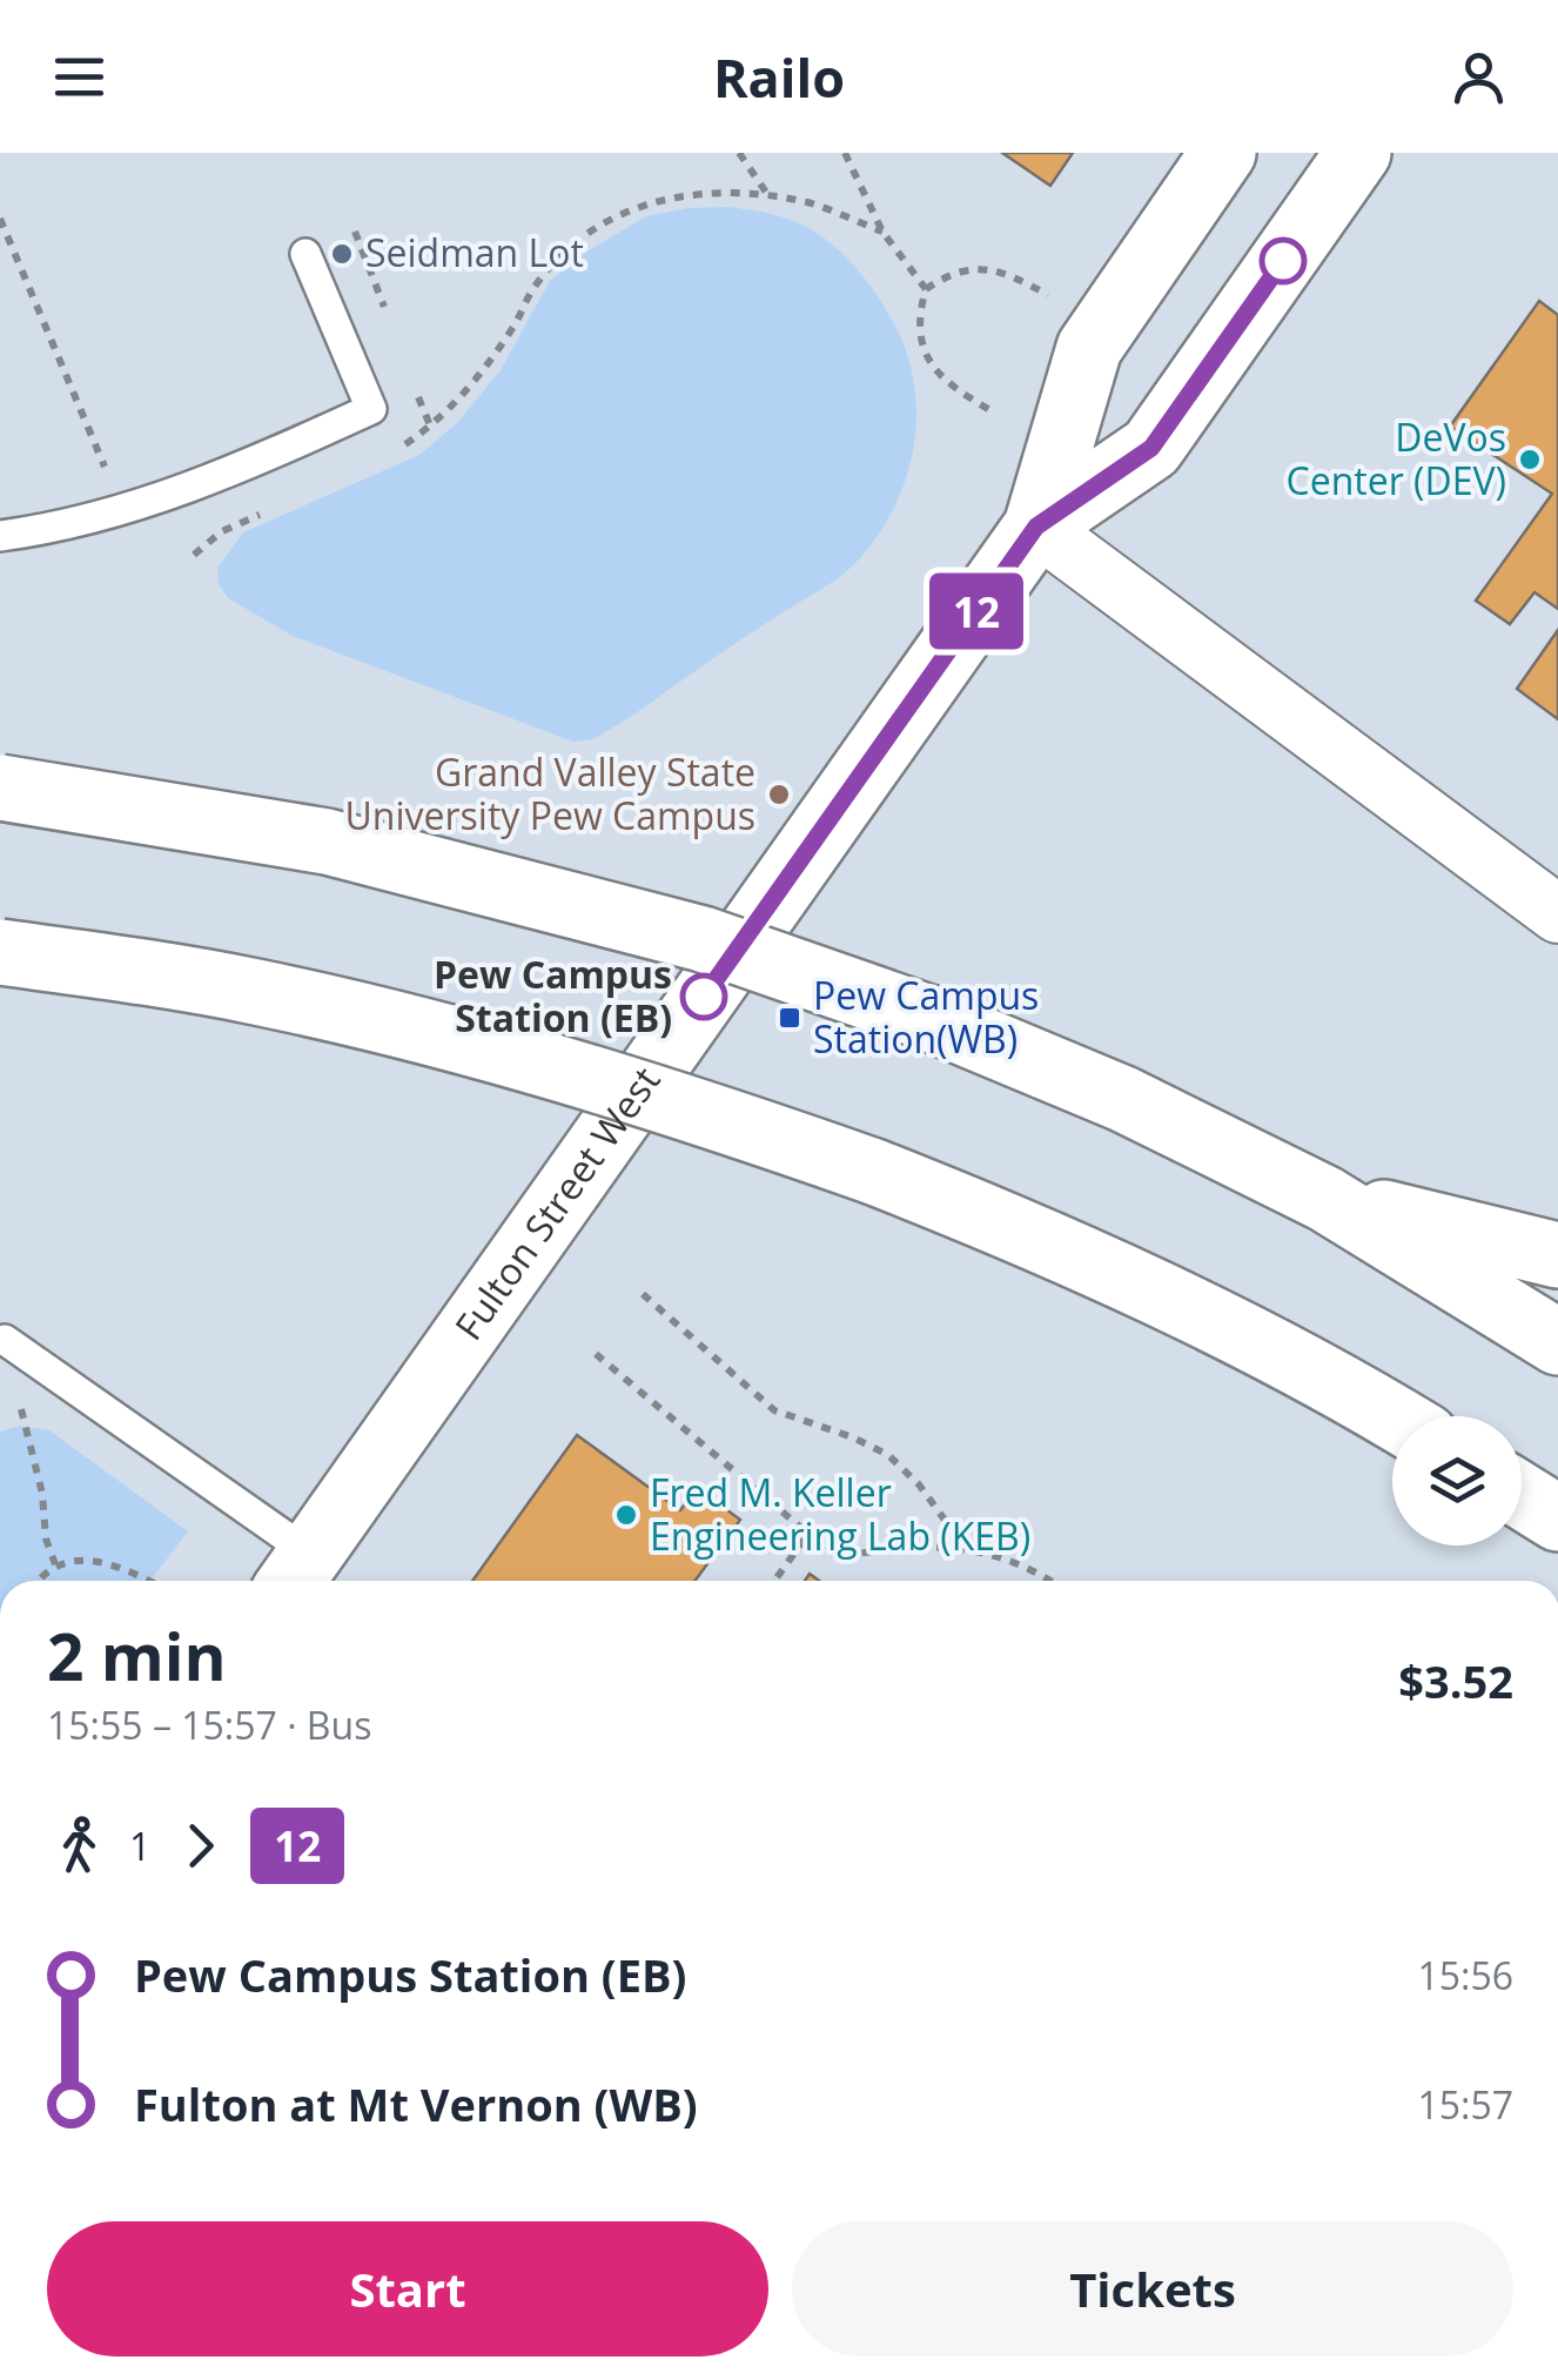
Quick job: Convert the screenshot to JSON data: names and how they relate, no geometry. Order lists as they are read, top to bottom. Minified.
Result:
{"streets":{"main road":["Fulton Street West"]},"places":{"other":["Seidman Lot","DeVos Center (DEV)","Grand Valley State University Pew Campus","Pew Campus Station (EB)","Fred M. Keller Engineering Lab (KEB)"],"transit":["Pew Campus Station(WB)"]},"lines":["bus line 12"],"page":{"header":"Railo","on_map":"12","heading":["2 min","15:55 – 15:57 · Bus","$3.52"],"legs":["1","12"],"list":[{"name":"Pew Campus Station (EB)","value":"15:56"},{"name":"Fulton at Mt Vernon (WB)","value":"15:57"}],"buttons":["Start","Tickets"]}}
